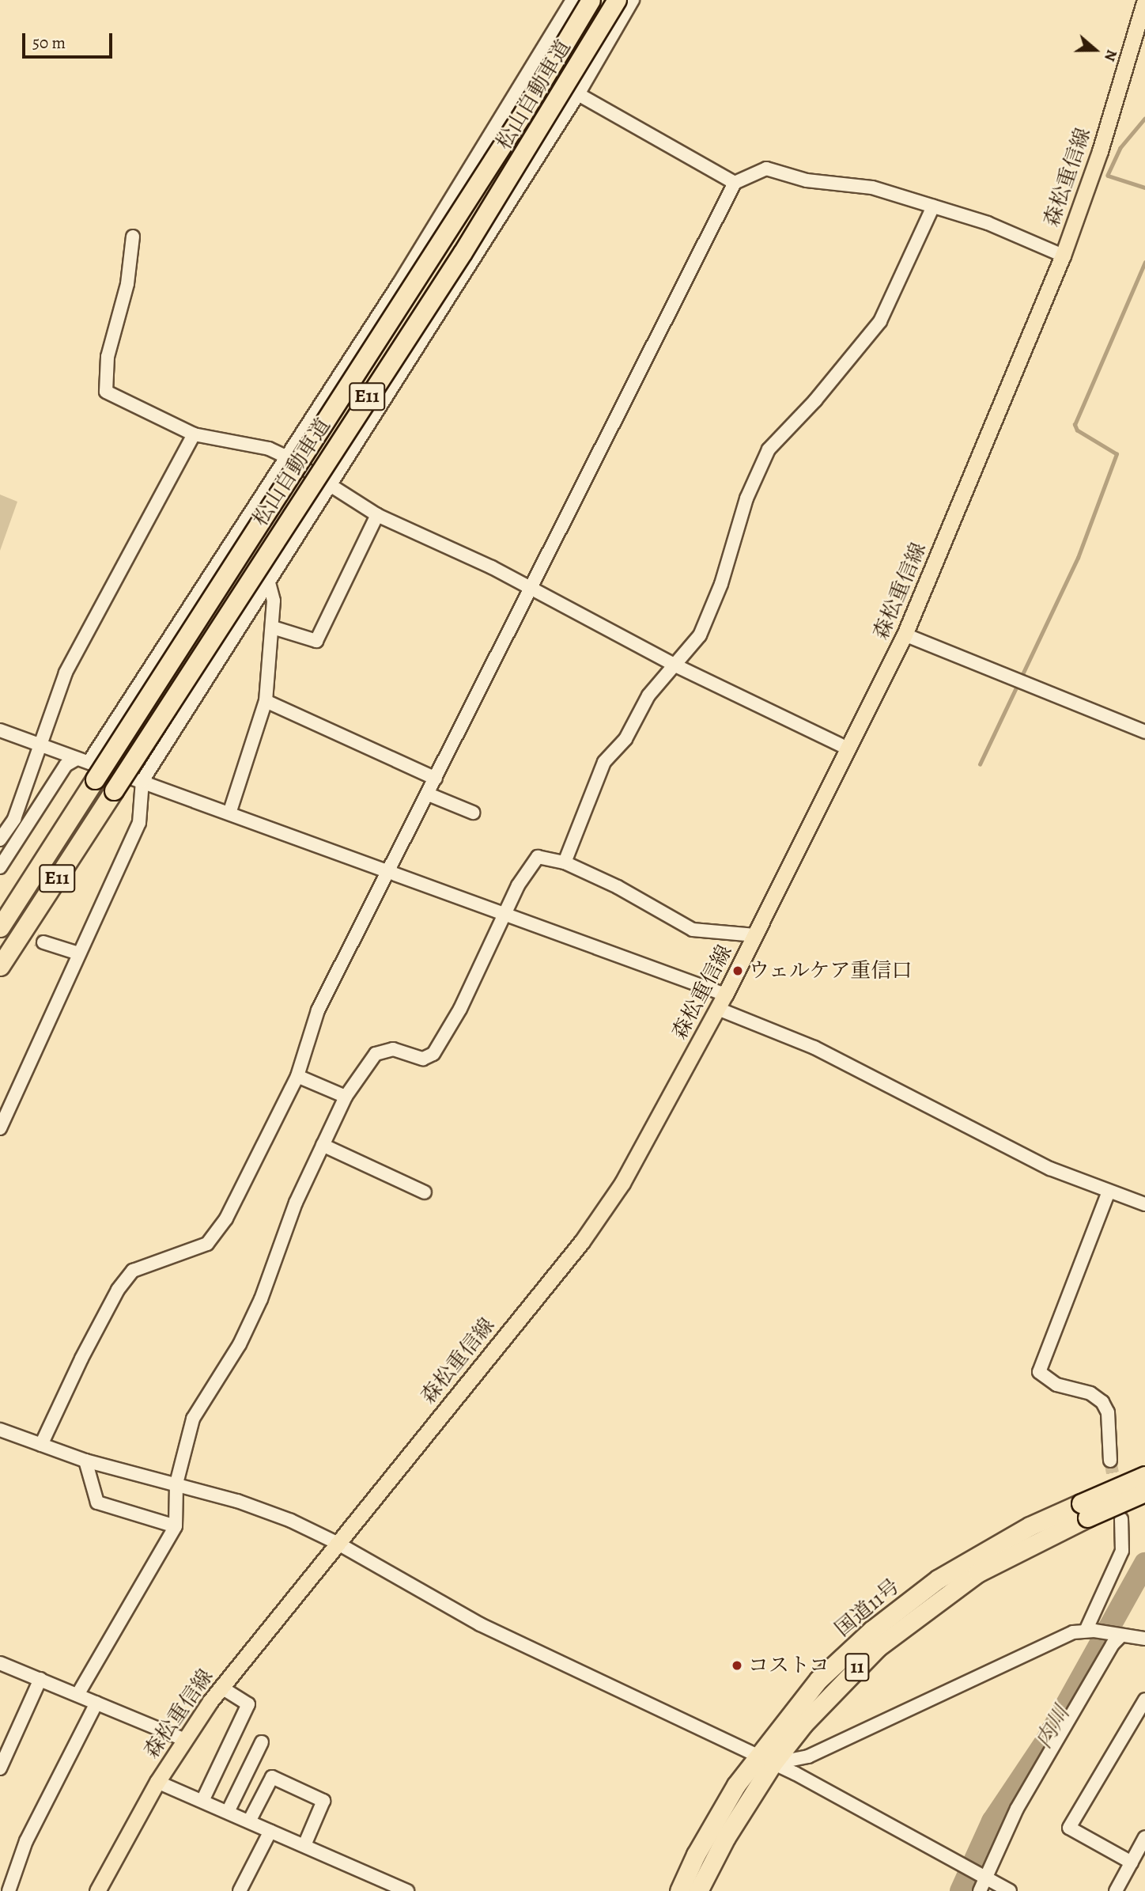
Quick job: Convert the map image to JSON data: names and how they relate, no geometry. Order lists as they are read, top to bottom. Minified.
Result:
{"streets":{"highway":["松山自動車道","E11","国道11号","11"],"main road":["森松重信線"]},"water":["内川"],"places":["ウェルケア重信口","コストコ"],"scale_bar":"50 m","north":"right"}
